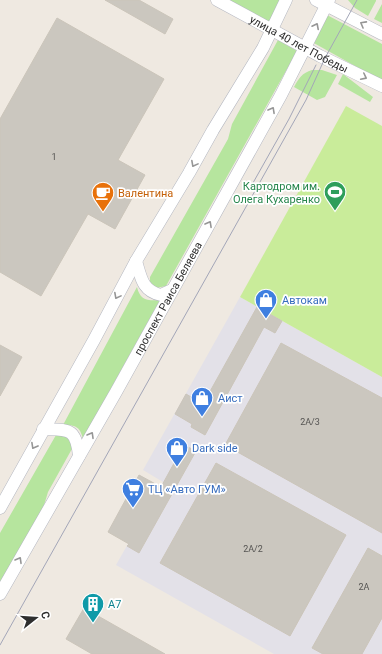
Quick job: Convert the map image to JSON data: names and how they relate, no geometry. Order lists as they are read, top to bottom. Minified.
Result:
{"streets":{"street":["улица 40 лет Победы","проспект Раиса Беляева"]},"crossings":[["улица 40 лет Победы","проспект Раиса Беляева"]],"places":{"sports":["Картодром им. Олега Кухаренко"],"cafe":["Валентина"],"shop":["Автокам","Аист","Dark side"],"supermarket":["ТЦ «Авто ГУМ»"],"building":["А7"]},"house_numbers":["1","2А/3","2А/2","2А"],"north":"right"}
